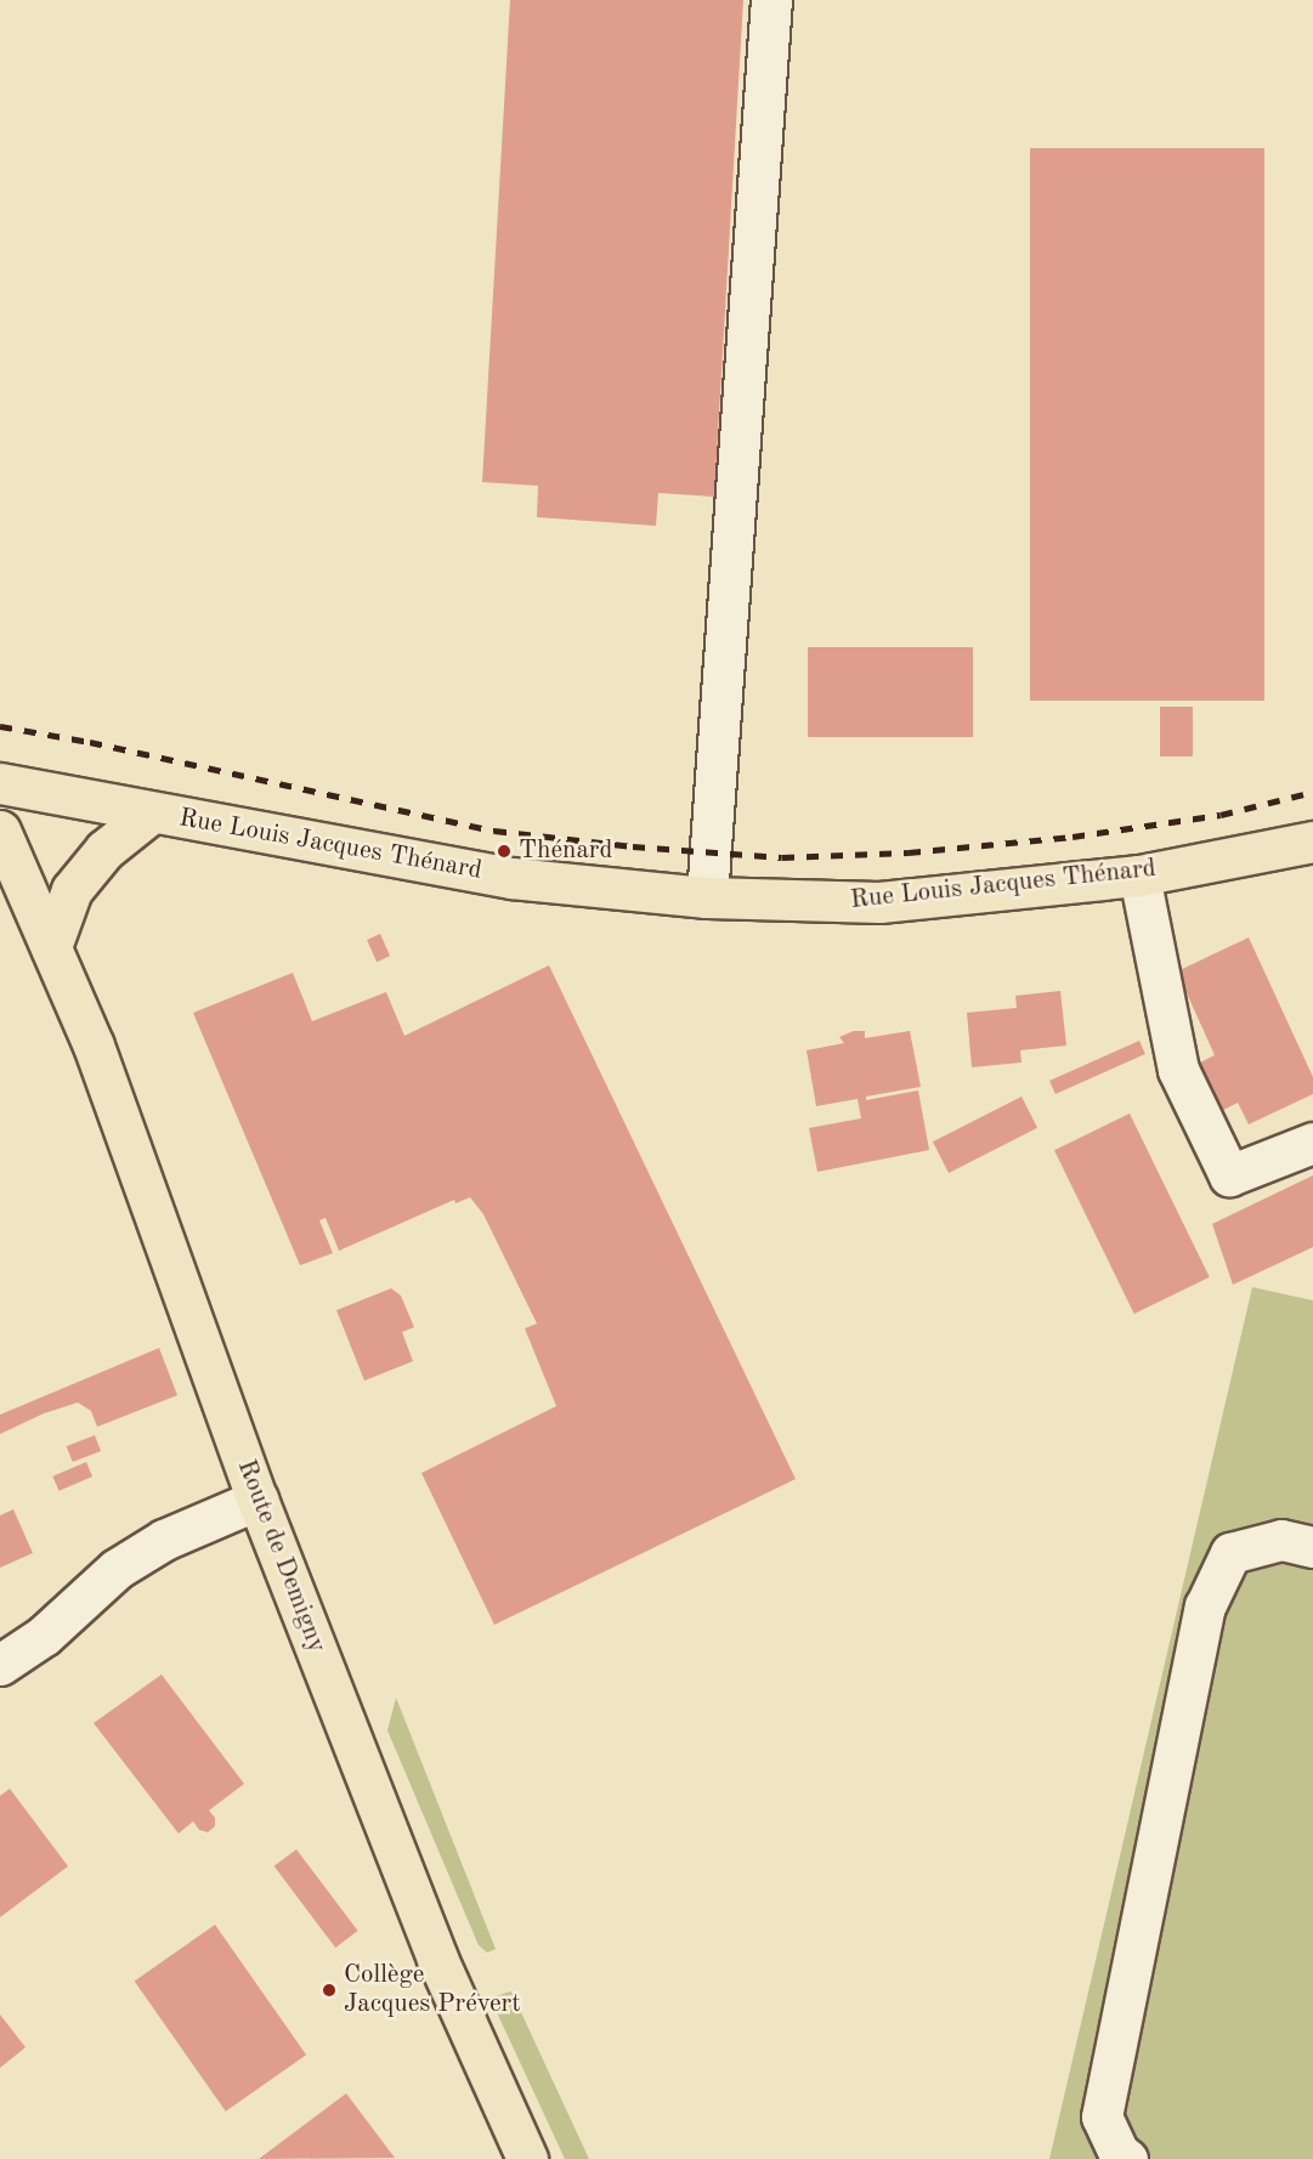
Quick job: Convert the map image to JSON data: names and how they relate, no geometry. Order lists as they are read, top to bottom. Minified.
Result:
{"streets":{"main road":["Rue Louis Jacques Thénard","Route de Demigny"]},"places":["Thénard","Collège Jacques Prévert"]}
